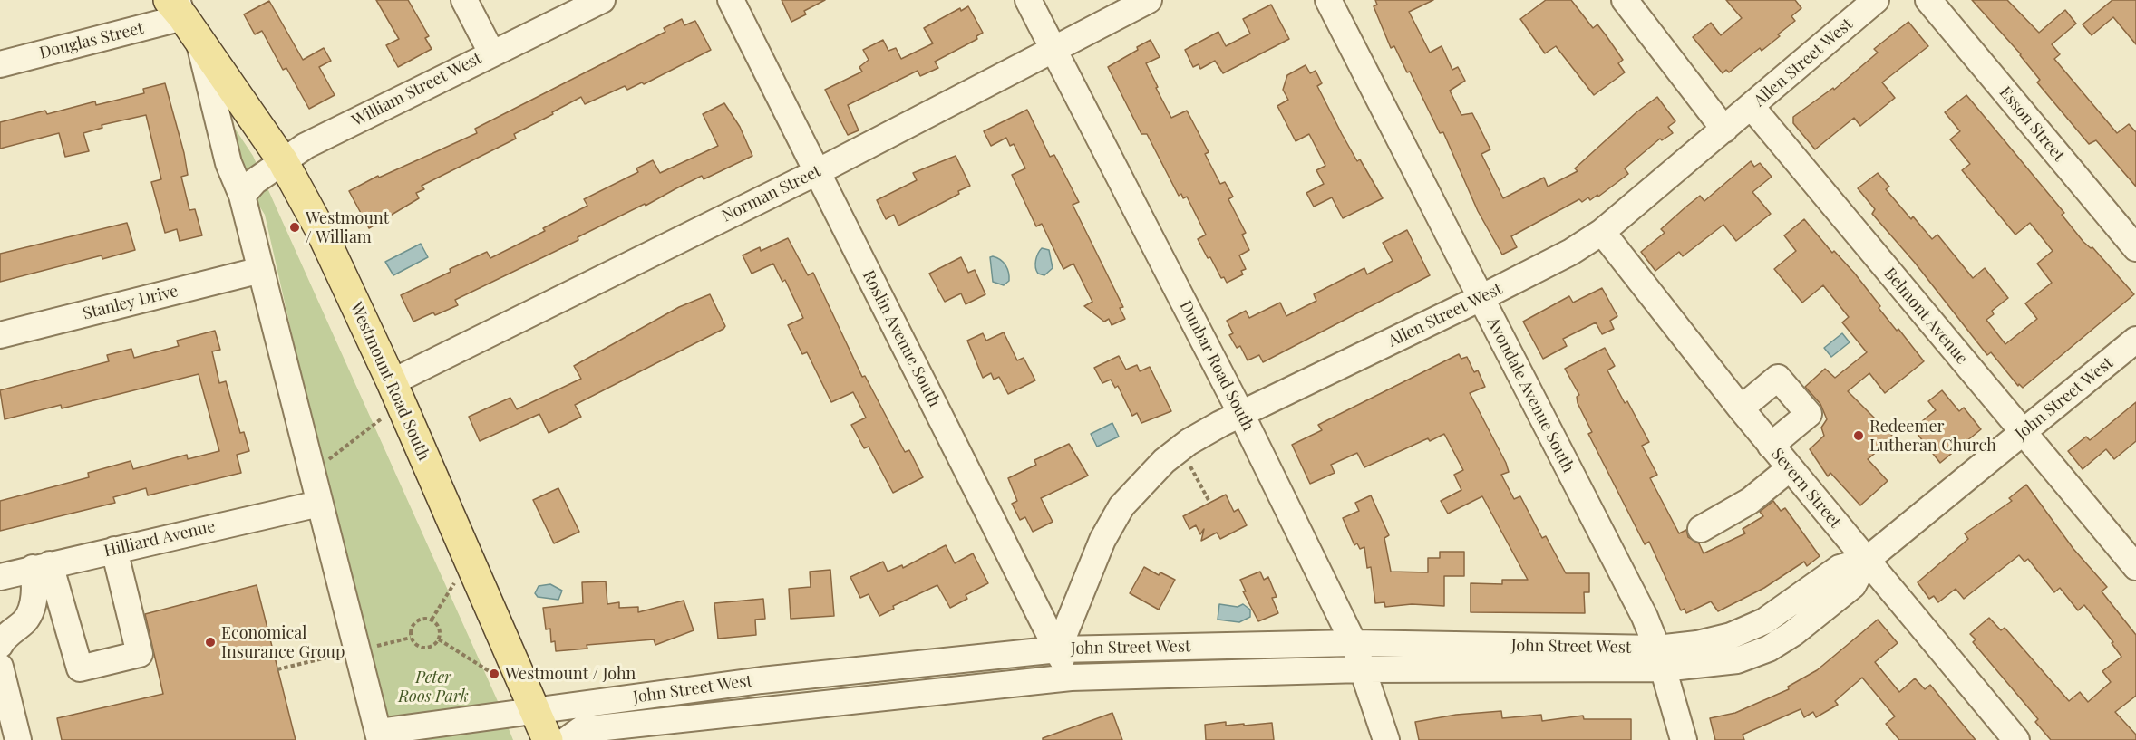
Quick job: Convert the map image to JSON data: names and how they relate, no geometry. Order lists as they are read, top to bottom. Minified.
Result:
{"streets":{"main road":["Westmount Road South"],"street":["Douglas Street","Allen Street West","William Street West","Esson Street","Norman Street","Stanley Drive","Belmont Avenue","Roslin Avenue South","Dunbar Road South","Avondale Avenue South","John Street West","Severn Street","Hilliard Avenue"]},"crossings":[["Douglas Street","Westmount Road South"],["Allen Street West","Belmont Avenue"],["Allen Street West","Roslin Avenue South"],["Allen Street West","Dunbar Road South"],["Allen Street West","Avondale Avenue South"],["Allen Street West","John Street West"],["Allen Street West","Severn Street"],["William Street West","Westmount Road South"],["Norman Street","Roslin Avenue South"],["Norman Street","Dunbar Road South"],["Norman Street","Westmount Road South"],["Belmont Avenue","John Street West"],["Roslin Avenue South","John Street West"],["Dunbar Road South","John Street West"],["Westmount Road South","John Street West"],["Avondale Avenue South","John Street West"],["John Street West","Severn Street"]],"parks":["Peter Roos Park"],"places":["Westmount / William","Redeemer Lutheran Church","Economical Insurance Group","Westmount / John"]}
